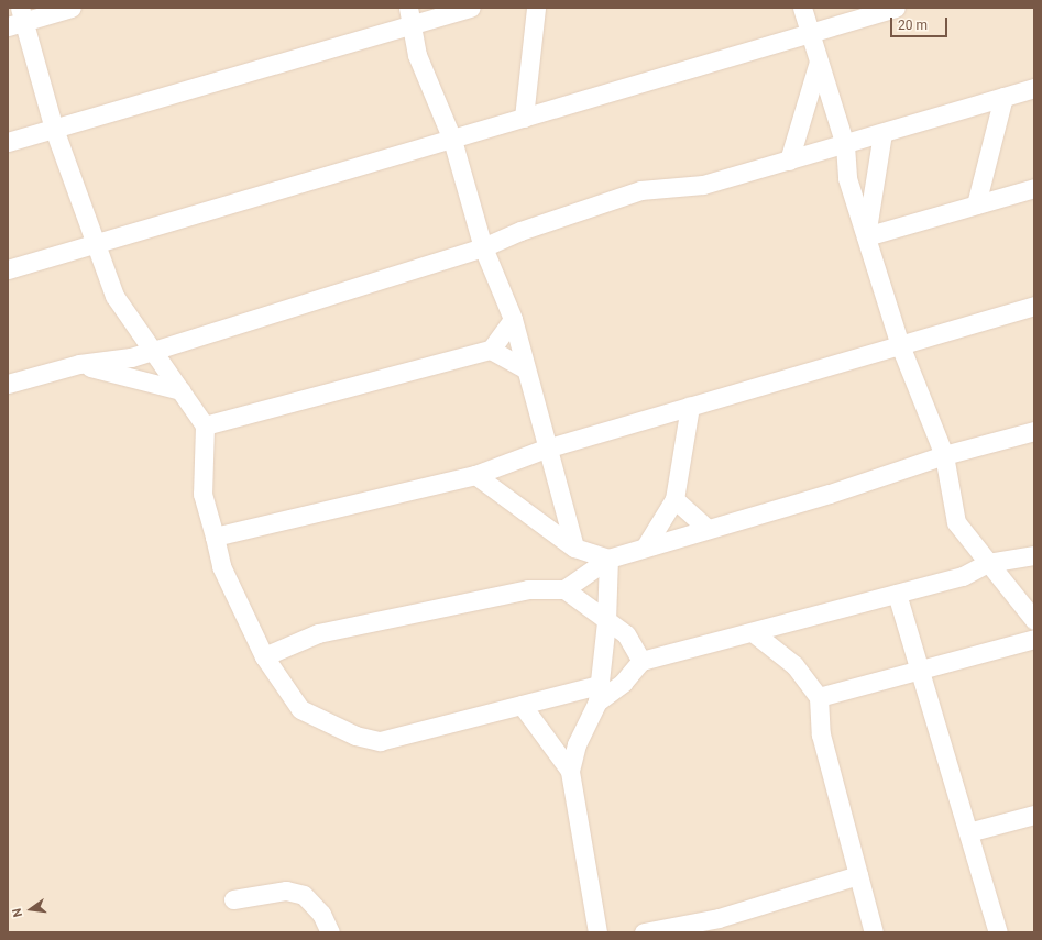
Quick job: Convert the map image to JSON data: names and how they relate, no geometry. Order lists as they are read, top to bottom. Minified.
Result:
{"scale_bar":"20 m","north":"left"}
